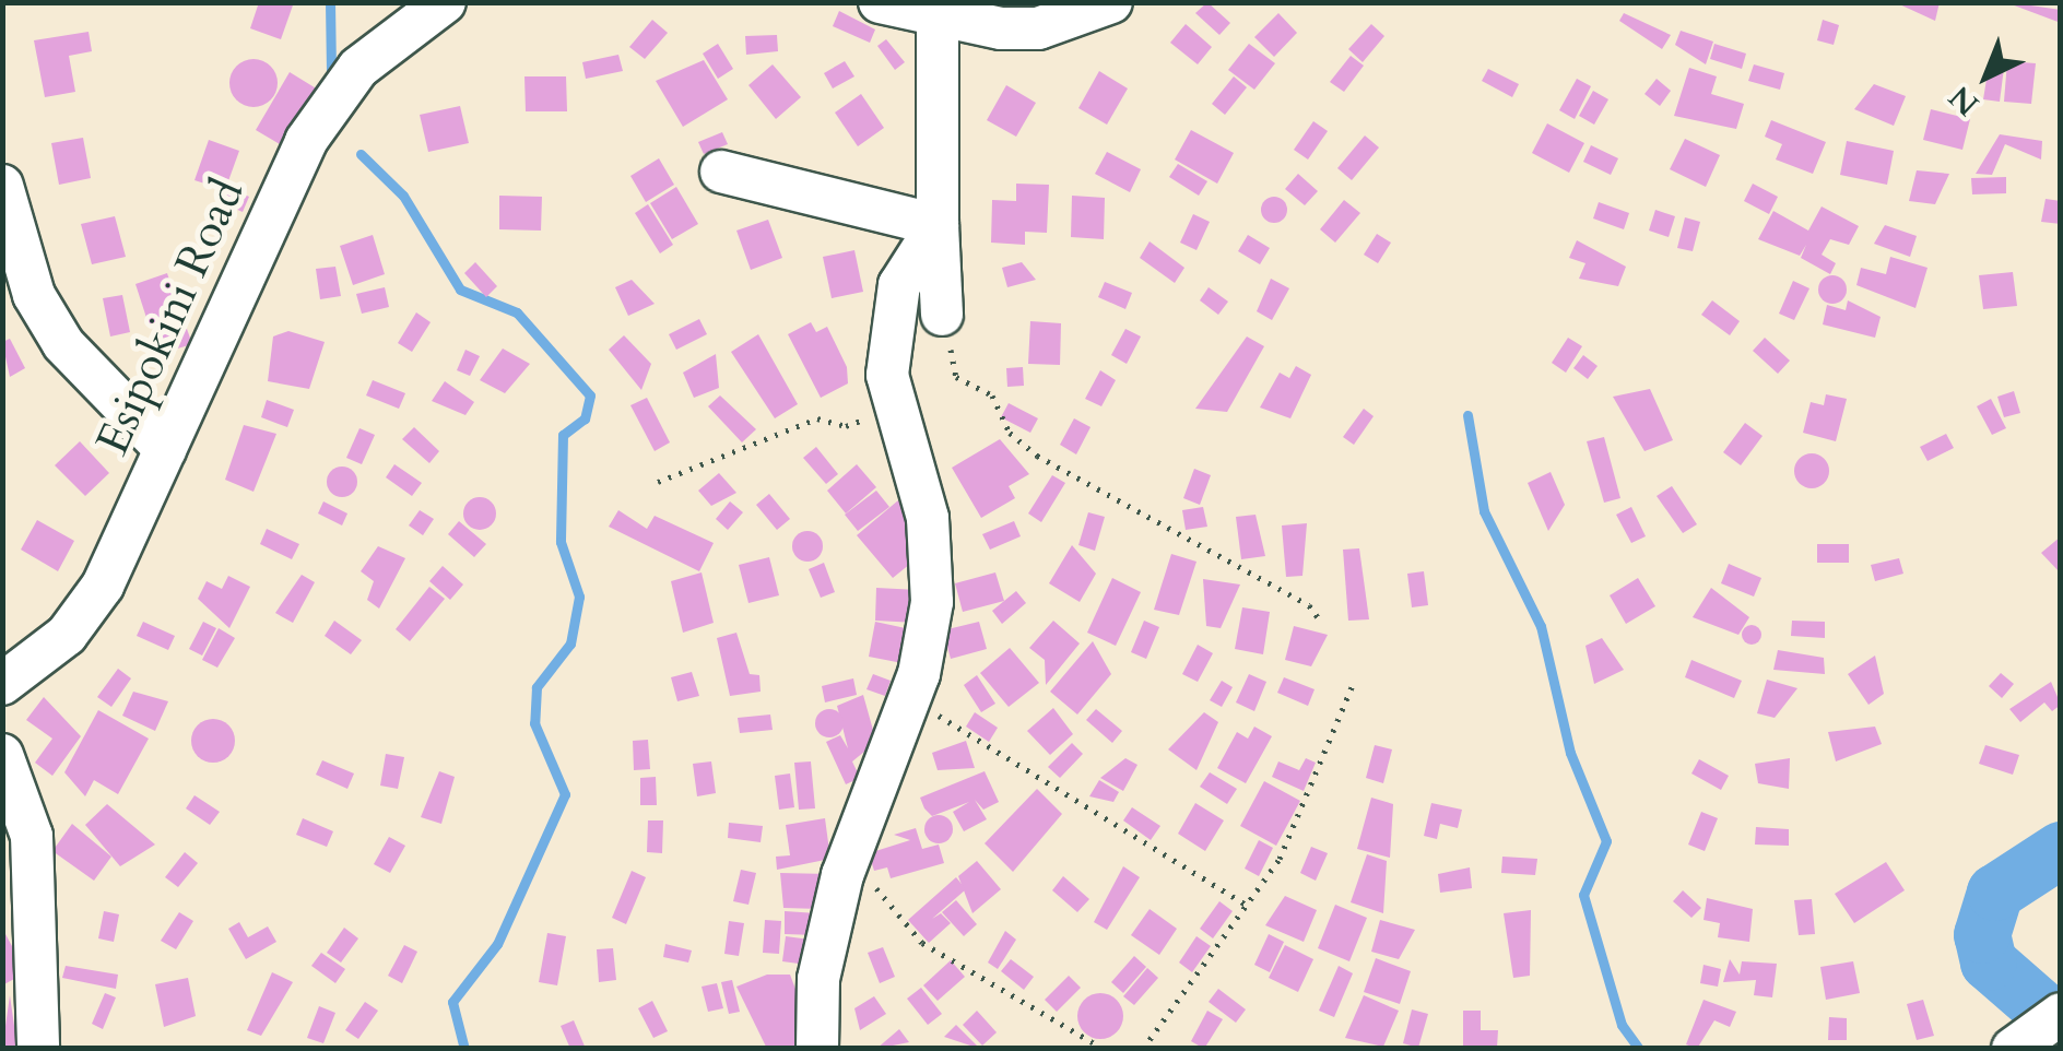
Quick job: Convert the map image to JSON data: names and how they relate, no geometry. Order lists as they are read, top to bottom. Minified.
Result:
{"streets":{"street":["Esipokini Road"]},"north":"bottom left"}
